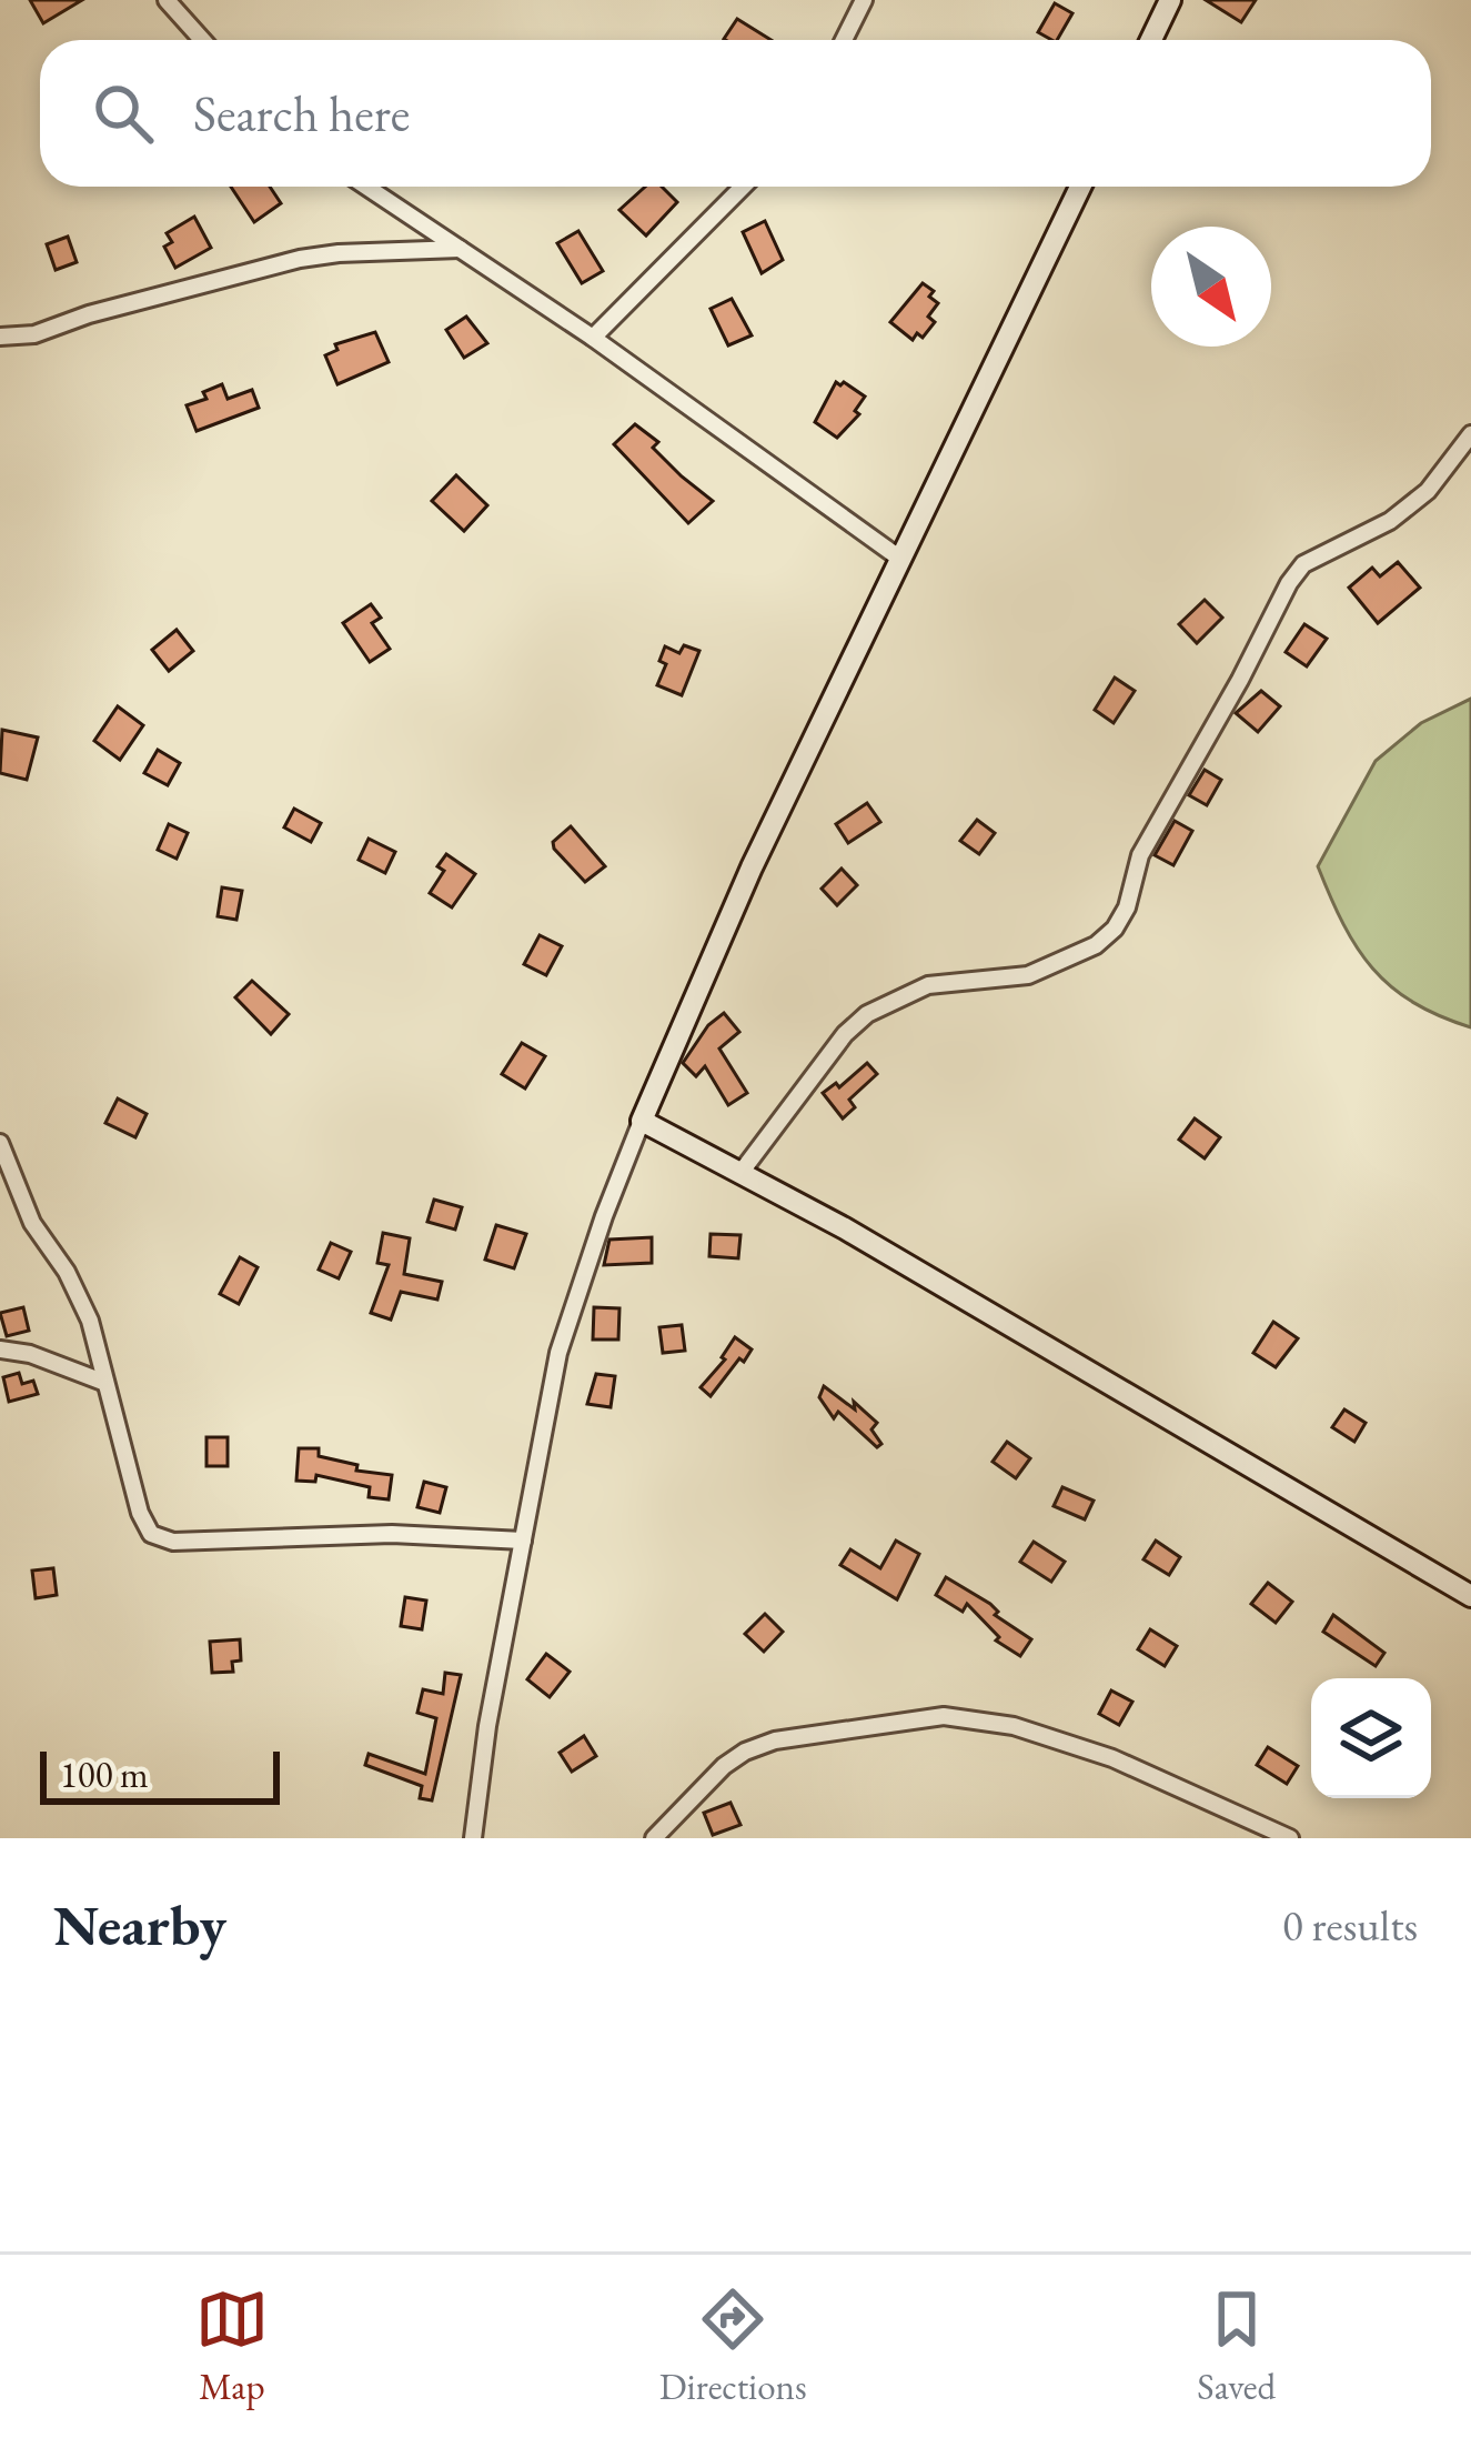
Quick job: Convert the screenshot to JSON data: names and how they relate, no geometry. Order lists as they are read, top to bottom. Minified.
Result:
{"scale_bar":"100 m","north":"bottom right","page":{"search":"Search here","scale":"100 m","heading":["Nearby","0 results"],"nav":["Map","Directions","Saved"]}}
